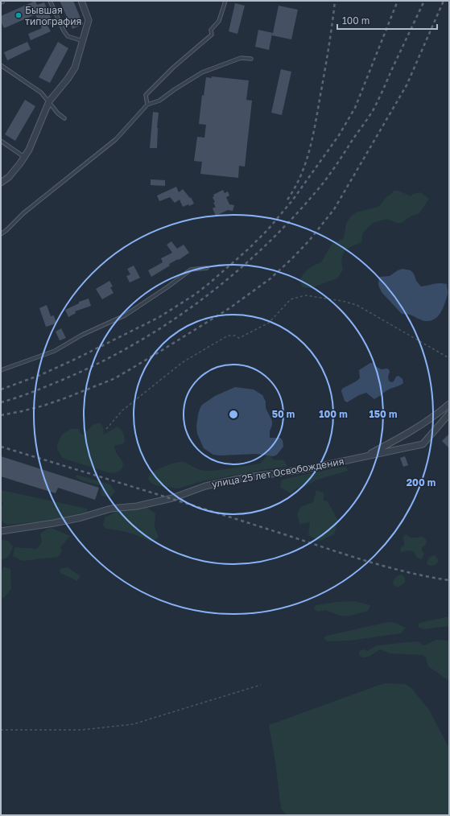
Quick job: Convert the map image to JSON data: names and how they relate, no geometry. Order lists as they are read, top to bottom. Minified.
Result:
{"streets":{"street":["улица 25 лет Освобождения"]},"places":["Бывшая типография"],"scale_bar":"100 m","rings":["50 m","100 m","150 m","200 m"]}
